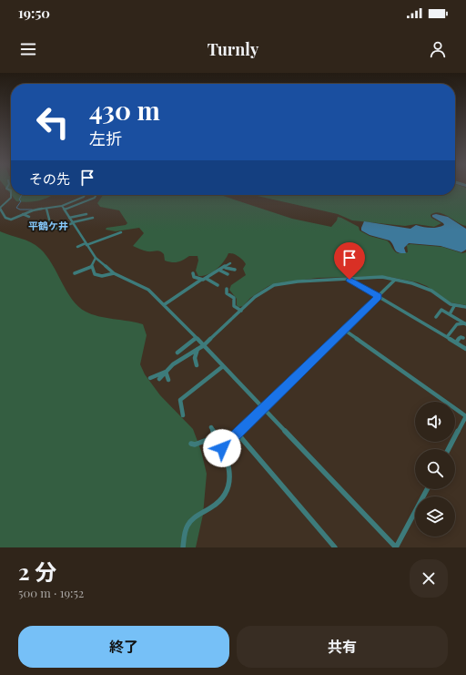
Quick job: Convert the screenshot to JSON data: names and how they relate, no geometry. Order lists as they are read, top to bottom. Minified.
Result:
{"districts":["平鶴ケ井"],"page":{"status":"19:50","header":"Turnly","turn":["430 m","左折"],"then":"その先","heading":["2 分","500 m · 19:52"],"buttons":["終了","共有"]}}
